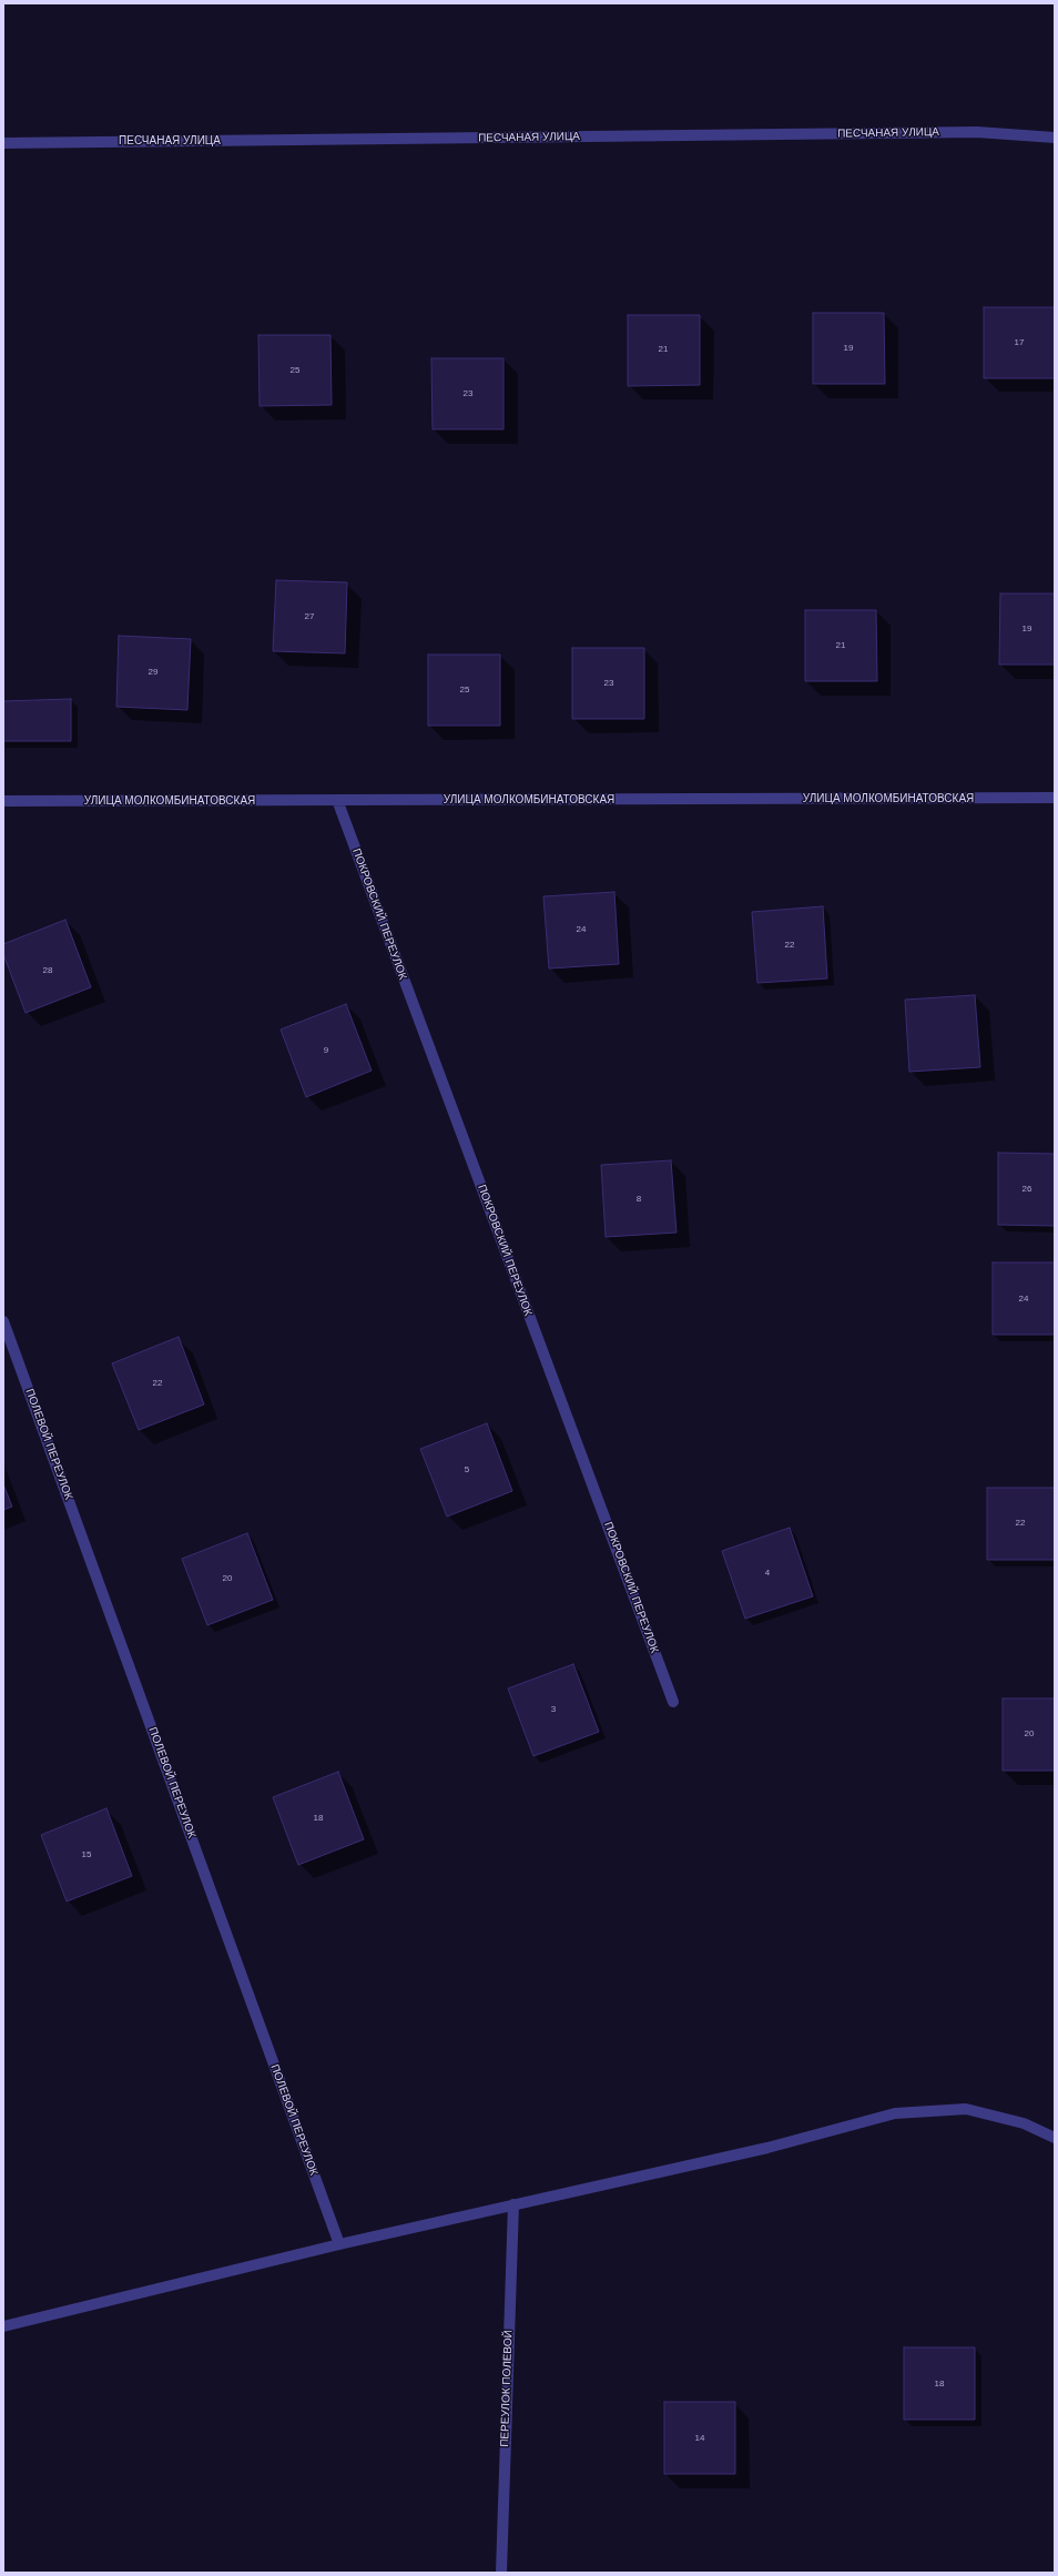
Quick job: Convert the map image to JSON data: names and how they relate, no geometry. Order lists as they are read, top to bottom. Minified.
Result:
{"streets":{"street":["ПЕСЧАНАЯ УЛИЦА","УЛИЦА МОЛКОМБИНАТОВСКАЯ","ПОКРОВСКИЙ ПЕРЕУЛОК","ПОЛЕВОЙ ПЕРЕУЛОК","ПЕРЕУЛОК ПОЛЕВОЙ"]},"crossings":[["УЛИЦА МОЛКОМБИНАТОВСКАЯ","ПОКРОВСКИЙ ПЕРЕУЛОК"]],"house_numbers":["17","19","21","25","23","27","19","21","29","23","25","24","22","28","9","26","8","24","22","5","22","4","20","3","20","18","15","18","14"]}
